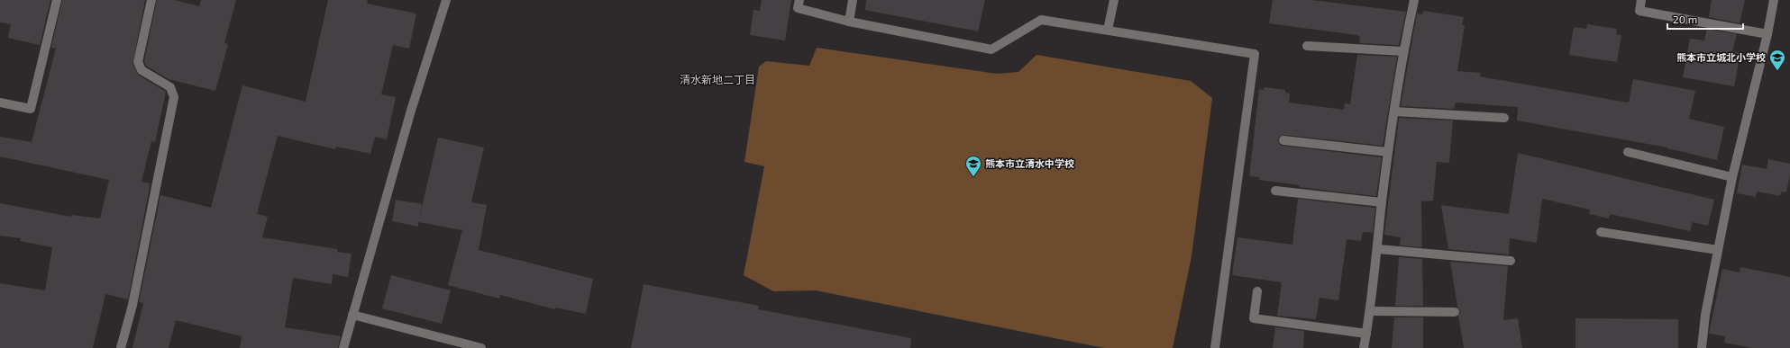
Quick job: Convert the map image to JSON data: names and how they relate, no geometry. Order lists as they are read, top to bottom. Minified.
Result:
{"districts":["清水新地二丁目"],"places":{"school or university":["熊本市立城北小学校","熊本市立清水中学校"]},"scale_bar":"20 m"}
